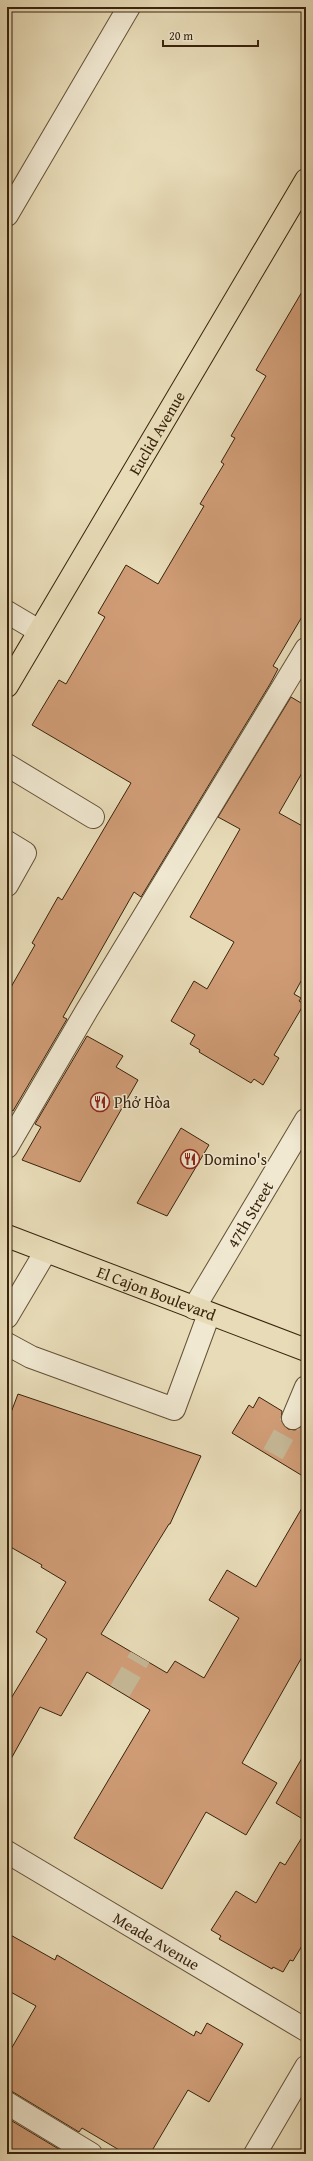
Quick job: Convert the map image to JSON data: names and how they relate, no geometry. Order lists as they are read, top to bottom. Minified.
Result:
{"streets":{"main road":["Euclid Avenue","El Cajon Boulevard"],"street":["47th Street","Meade Avenue"]},"crossings":[["47th Street","El Cajon Boulevard"]],"places":{"restaurant":["Phở Hòa","Domino's"]},"scale_bar":"20 m"}
